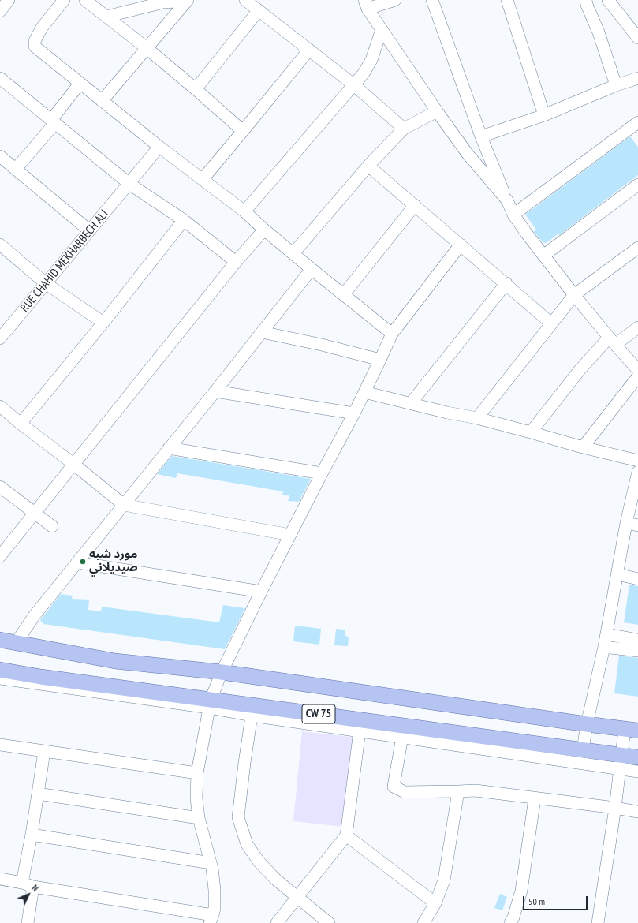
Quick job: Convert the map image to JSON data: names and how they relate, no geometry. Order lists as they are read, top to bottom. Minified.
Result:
{"streets":{"main road":["CW 75"],"street":["RUE CHAHID MEKHARBECH ALI"]},"places":["مورد شبه صيديلاني"],"scale_bar":"50 m","north":"top right"}
